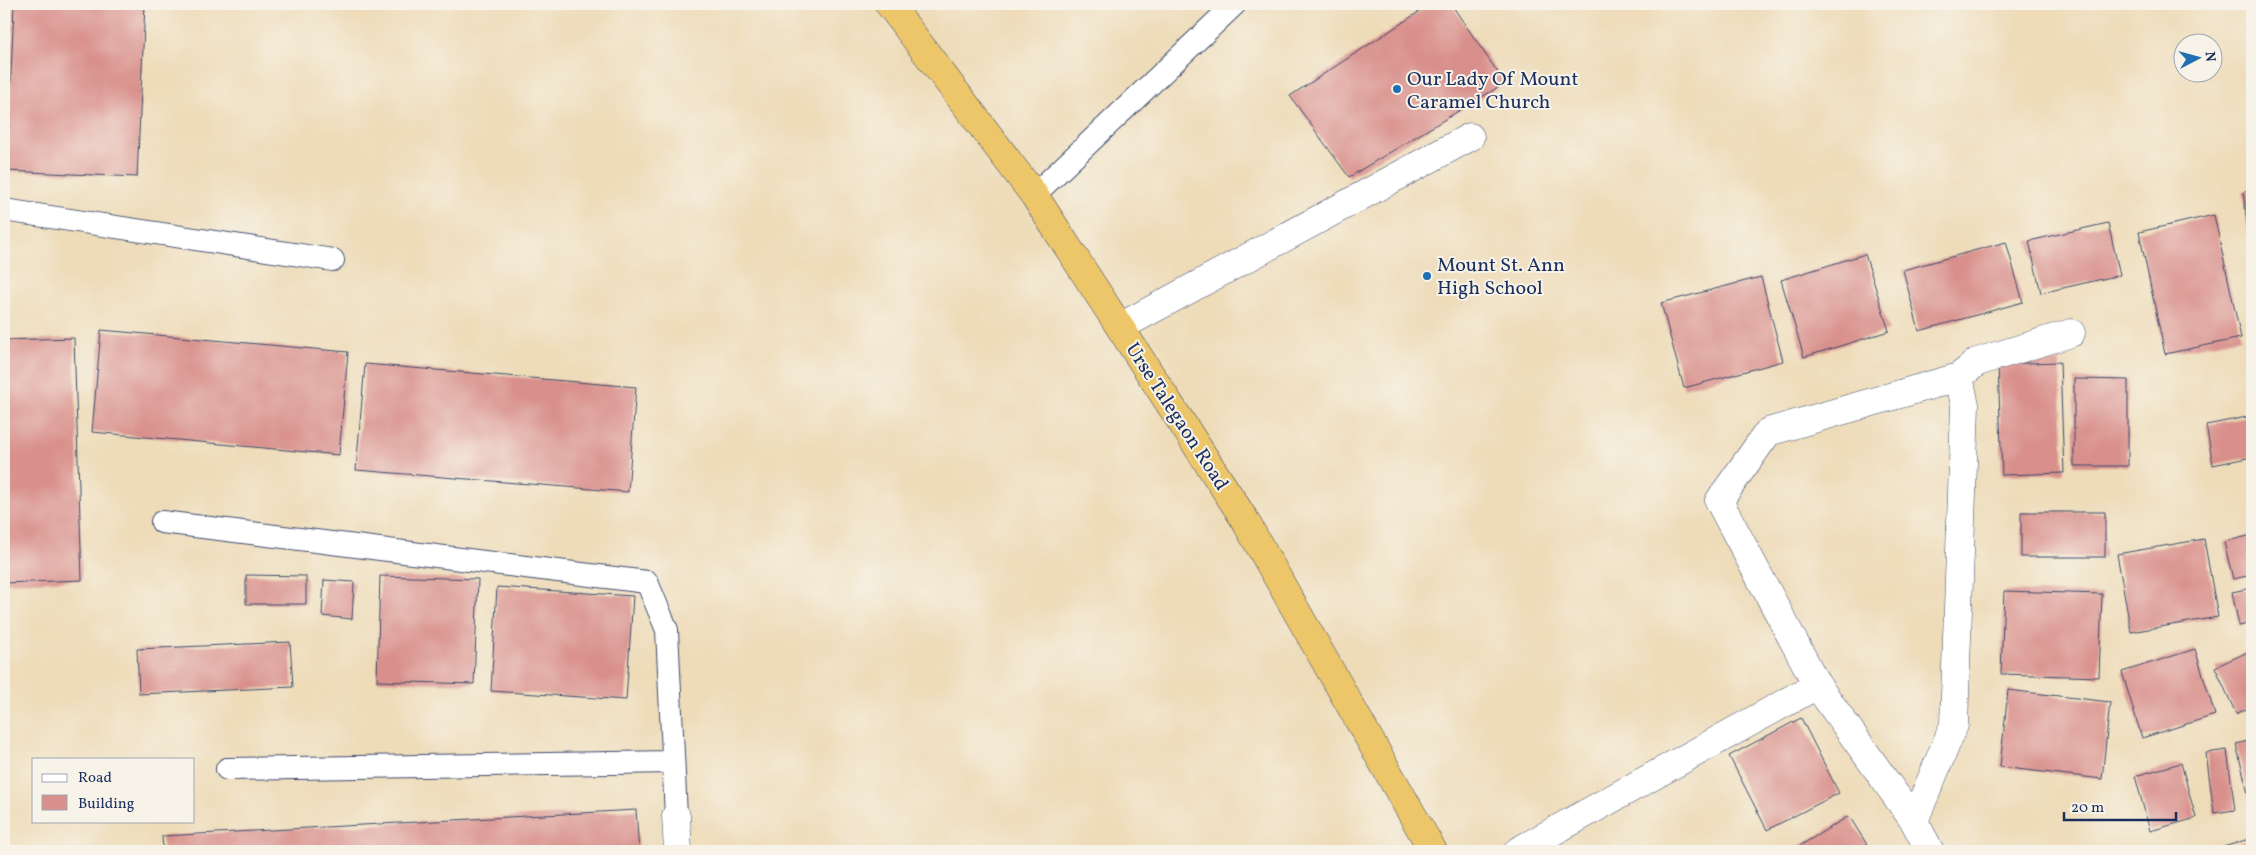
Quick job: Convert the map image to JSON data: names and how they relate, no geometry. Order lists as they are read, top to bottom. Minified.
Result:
{"streets":{"highway":["Urse Talegaon Road"]},"places":["Our Lady Of Mount Caramel Church","Mount St. Ann High School"],"legend":["Road","Building"],"scale_bar":"20 m","north":"right"}
